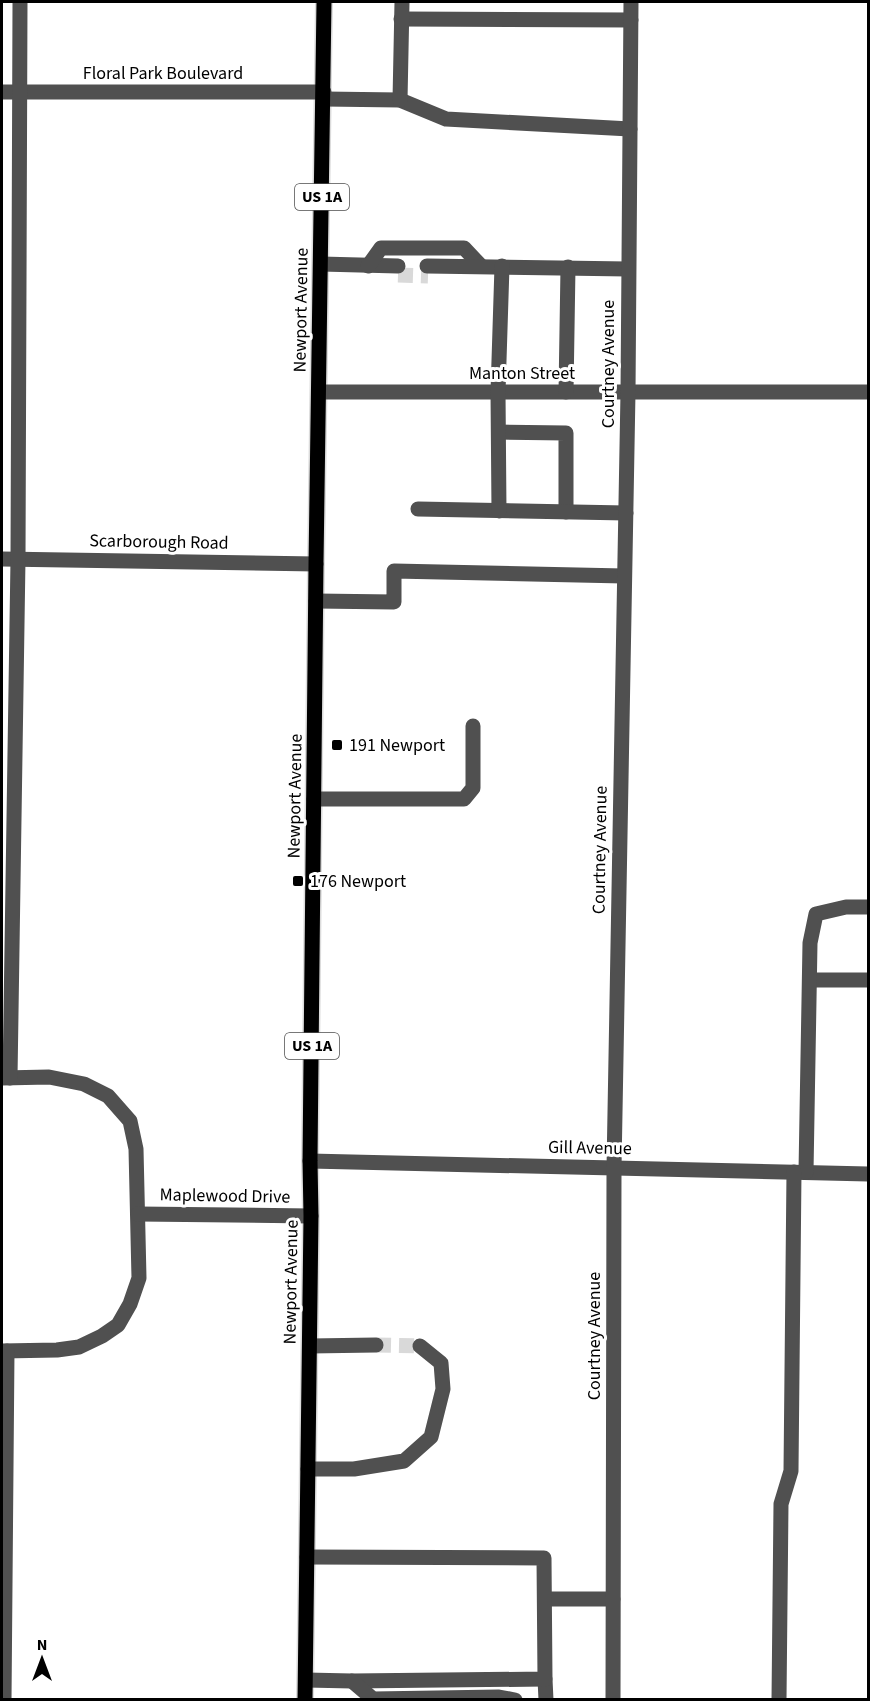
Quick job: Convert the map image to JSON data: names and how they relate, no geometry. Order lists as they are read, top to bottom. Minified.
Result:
{"streets":{"main road":["US 1A","Newport Avenue"],"street":["Floral Park Boulevard","Courtney Avenue","Manton Street","Scarborough Road","Gill Avenue","Maplewood Drive"]},"crossings":[["Floral Park Boulevard","Newport Avenue"],["Newport Avenue","Manton Street"],["Newport Avenue","Scarborough Road"],["Newport Avenue","Gill Avenue"],["Newport Avenue","Maplewood Drive"],["Courtney Avenue","Manton Street"],["Courtney Avenue","Gill Avenue"]],"places":{"transit":["191 Newport","176 Newport"]},"north":"top"}
